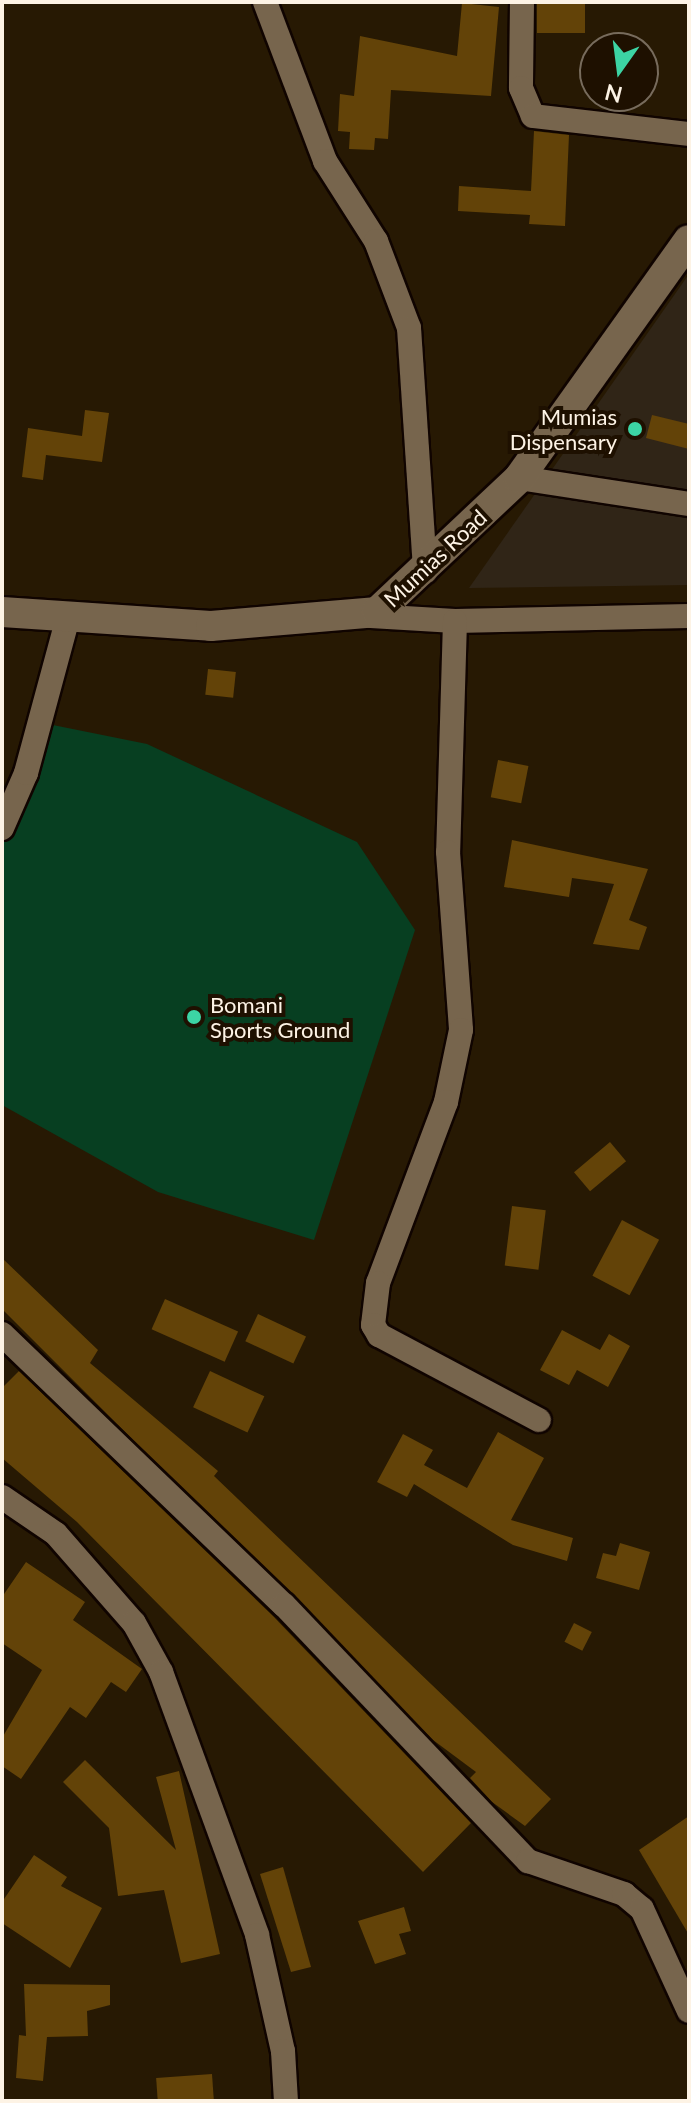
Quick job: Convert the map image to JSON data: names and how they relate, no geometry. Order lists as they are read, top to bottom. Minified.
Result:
{"streets":{"street":["Mumias Road"]},"places":["Mumias Dispensary","Bomani Sports Ground"],"north":"bottom"}
